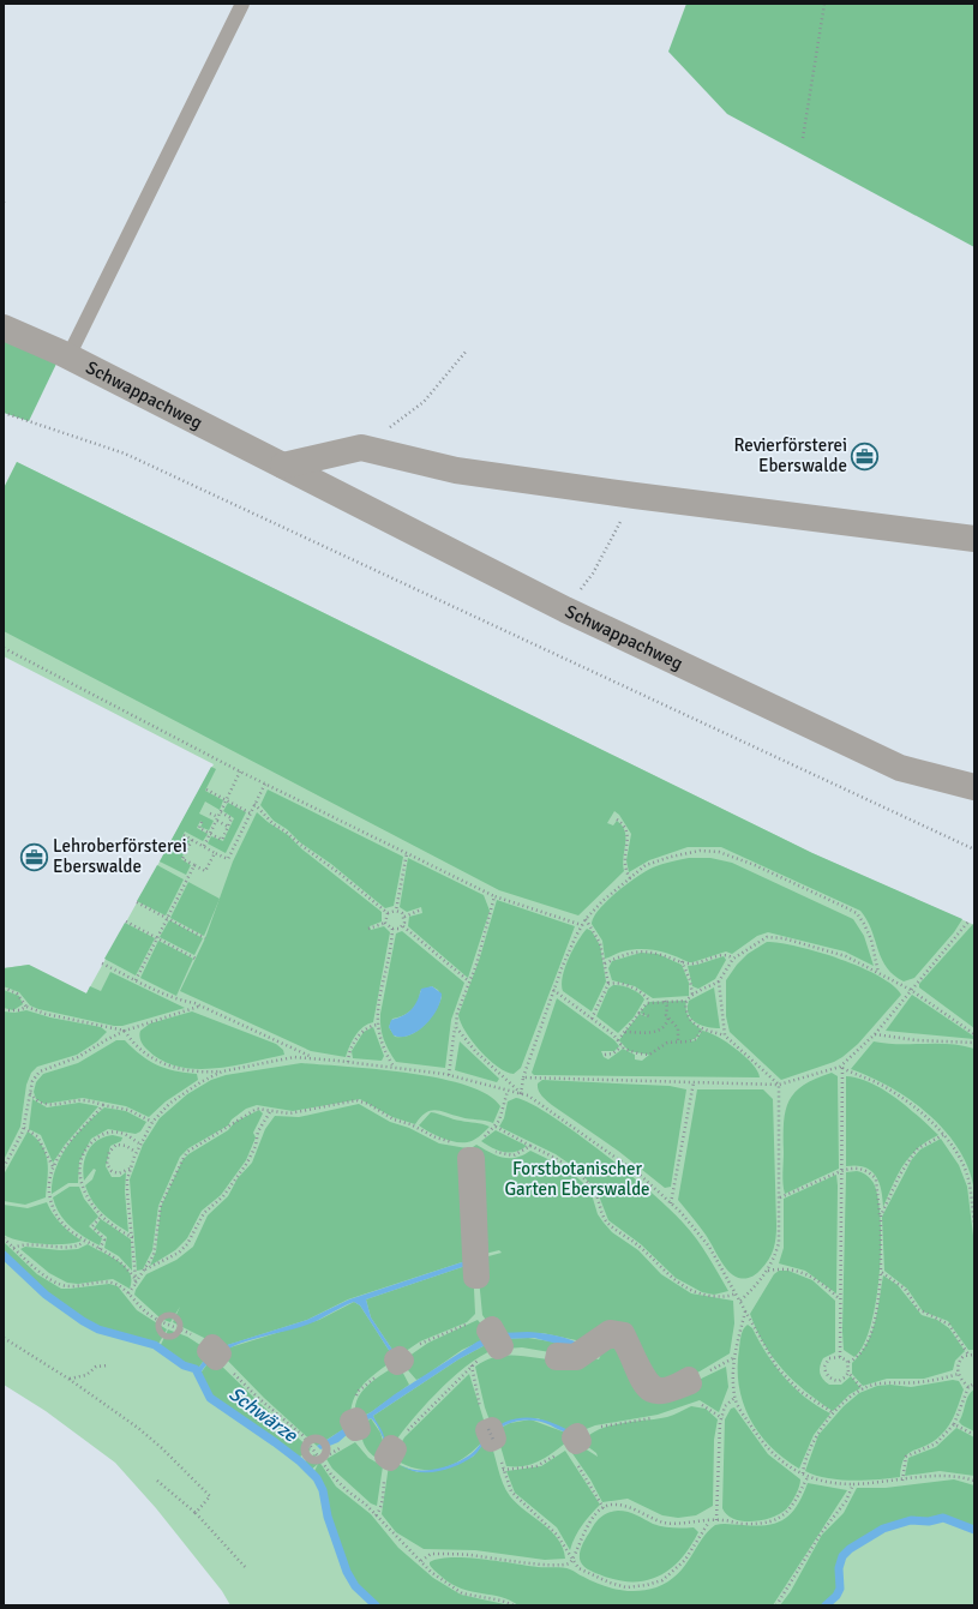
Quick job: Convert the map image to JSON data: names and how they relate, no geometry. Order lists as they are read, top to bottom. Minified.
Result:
{"streets":{"street":["Schwappachweg"]},"water":["Schwärze"],"parks":["Forstbotanischer Garten Eberswalde"],"places":{"office":["Revierförsterei Eberswalde","Lehroberförsterei Eberswalde"]}}
